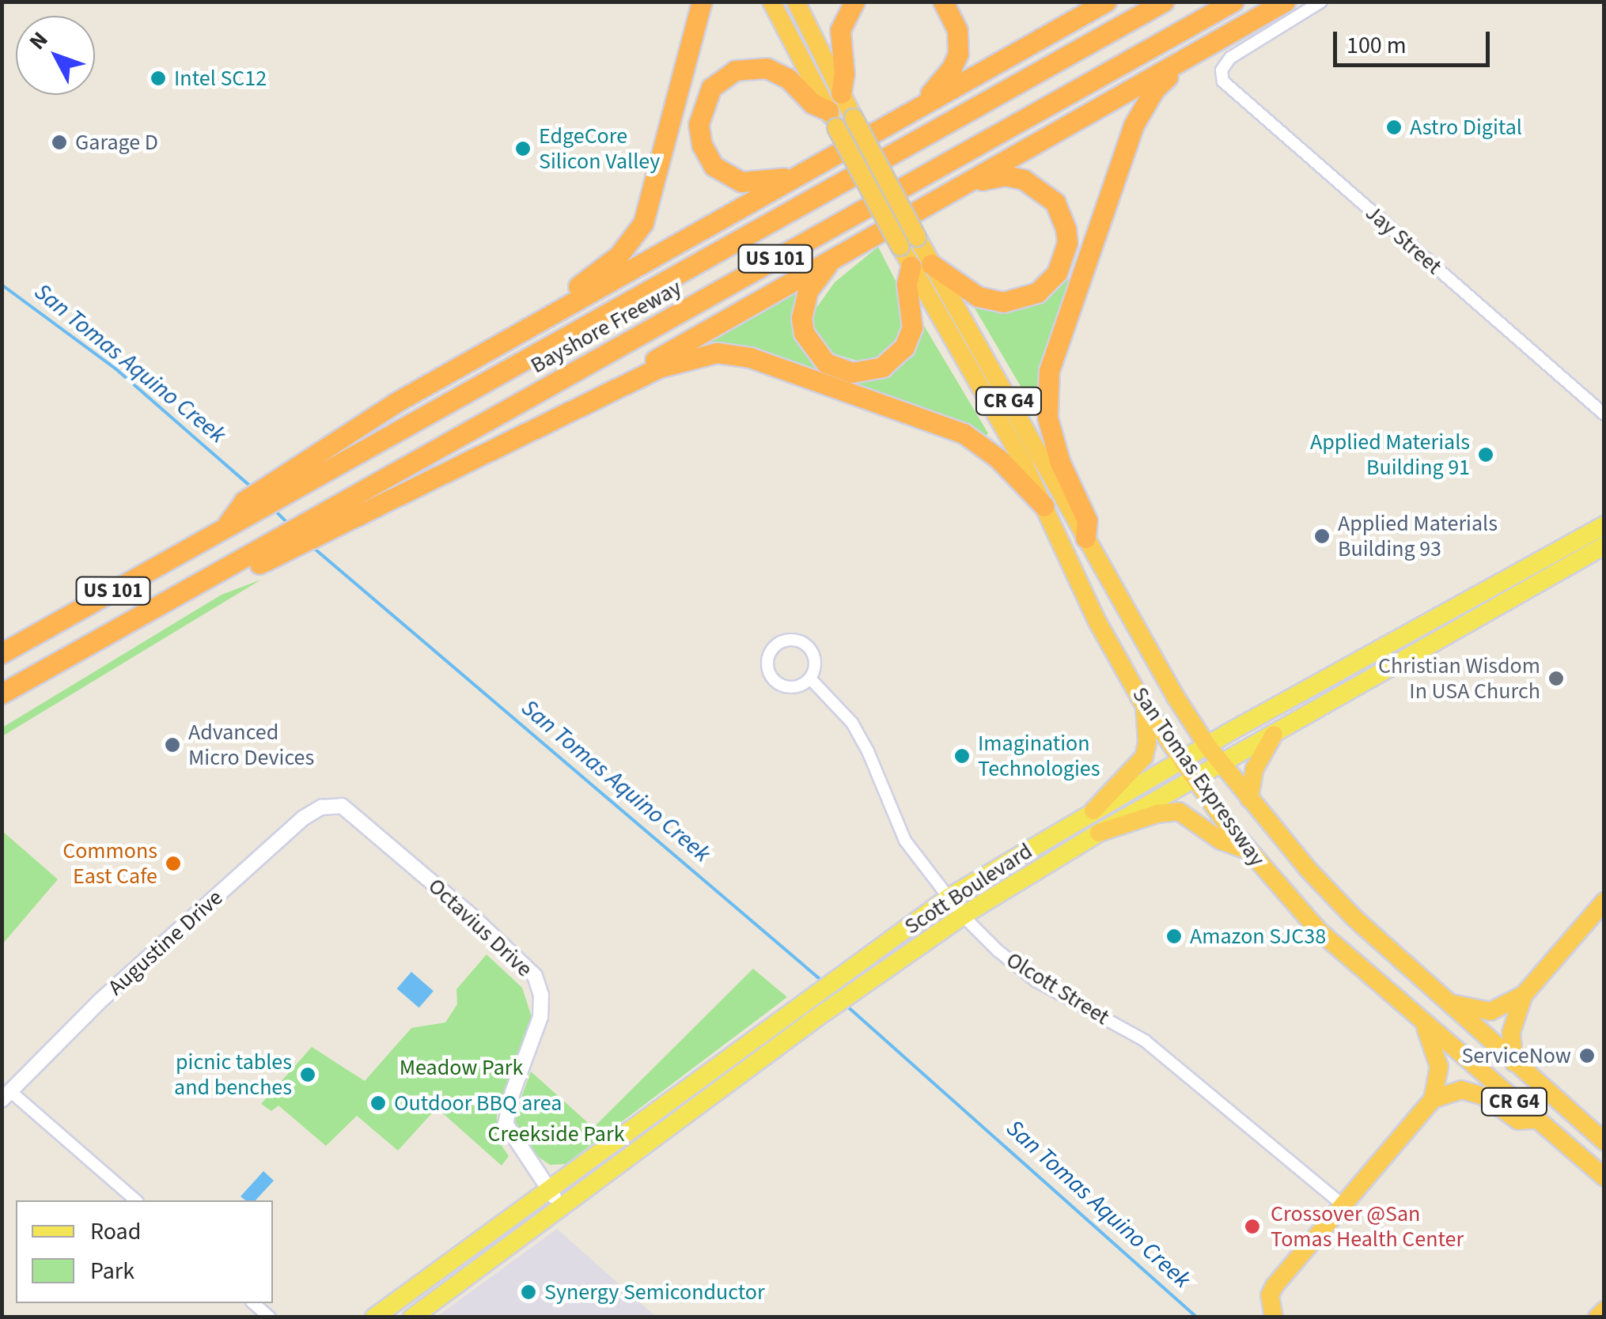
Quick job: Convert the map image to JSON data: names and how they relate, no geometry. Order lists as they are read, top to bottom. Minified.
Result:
{"streets":{"highway":["US 101","Bayshore Freeway","CR G4","San Tomas Expressway"],"main road":["Scott Boulevard"],"street":["Jay Street","Octavius Drive","Augustine Drive","Olcott Street"]},"crossings":[["CR G4","San Tomas Expressway"],["San Tomas Expressway","Scott Boulevard"],["Scott Boulevard","Octavius Drive"],["Scott Boulevard","Olcott Street"],["Octavius Drive","Augustine Drive"]],"water":["San Tomas Aquino Creek"],"parks":["Meadow Park","Creekside Park"],"places":["Intel SC12","Astro Digital","Garage D","EdgeCore Silicon Valley","Applied Materials Building 91","Applied Materials Building 93","Christian Wisdom In USA Church","Advanced Micro Devices","Imagination Technologies","Commons East Cafe","Amazon SJC38","ServiceNow","picnic tables and benches","Outdoor BBQ area","Crossover @San Tomas Health Center","Synergy Semiconductor"],"legend":["Road","Park"],"scale_bar":"100 m","north":"top left"}
